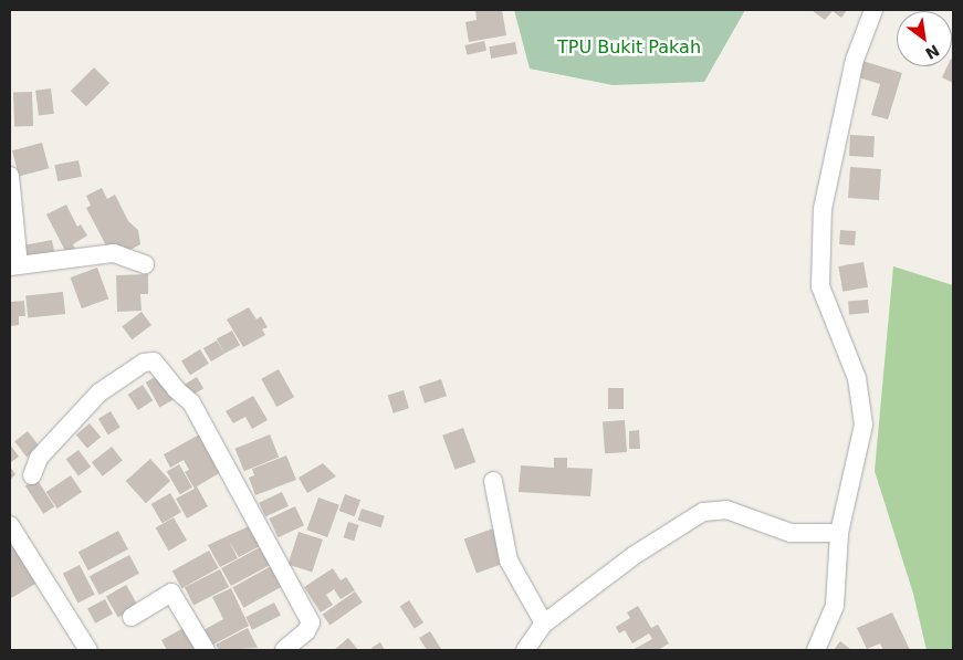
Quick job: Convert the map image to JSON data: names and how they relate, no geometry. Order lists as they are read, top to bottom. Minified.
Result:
{"parks":["TPU Bukit Pakah"],"north":"bottom right"}
